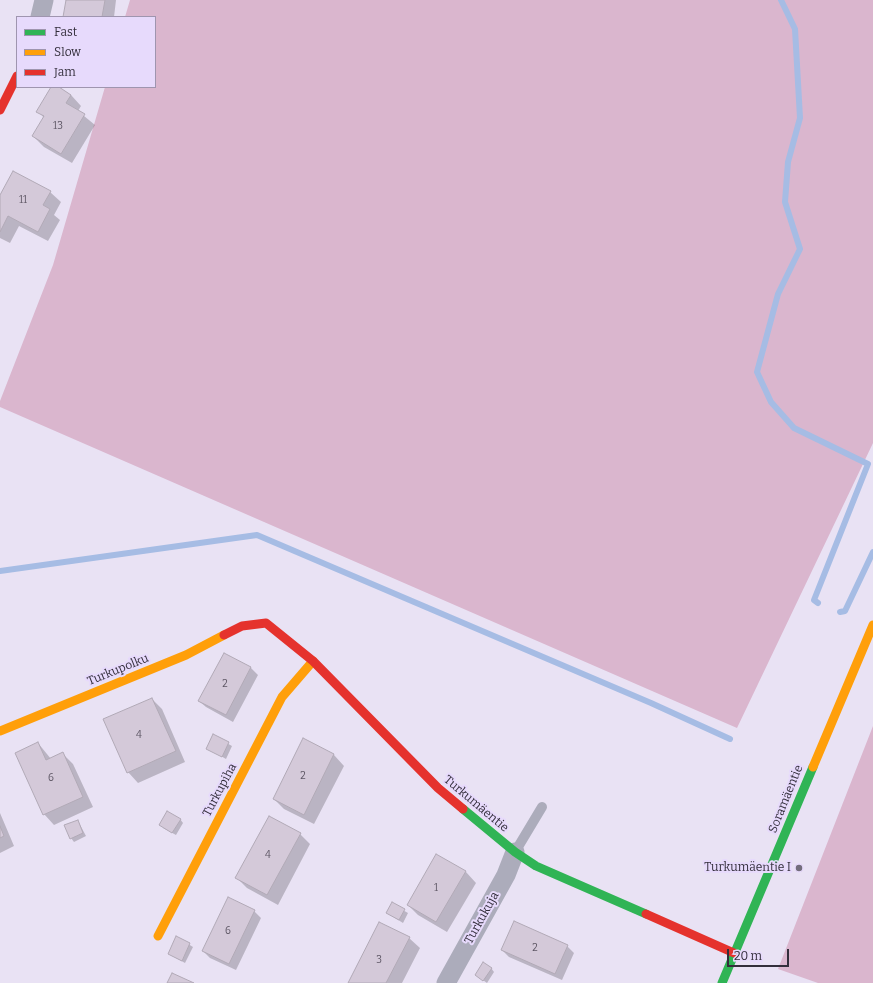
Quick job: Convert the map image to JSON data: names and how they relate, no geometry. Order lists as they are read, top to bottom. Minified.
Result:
{"streets":{"street":["Turkupolku","Turkupiha","Soramäentie","Turkumäentie","Turkukuja"]},"crossings":[["Turkupolku","Turkumäentie"],["Turkupiha","Turkumäentie"],["Soramäentie","Turkumäentie"],["Turkumäentie","Turkukuja"]],"places":["Turkumäentie I"],"house_numbers":["13","11","2","4","2","6","4","1","6","2","3"],"legend":["Fast","Slow","Jam"],"scale_bar":"20 m"}
